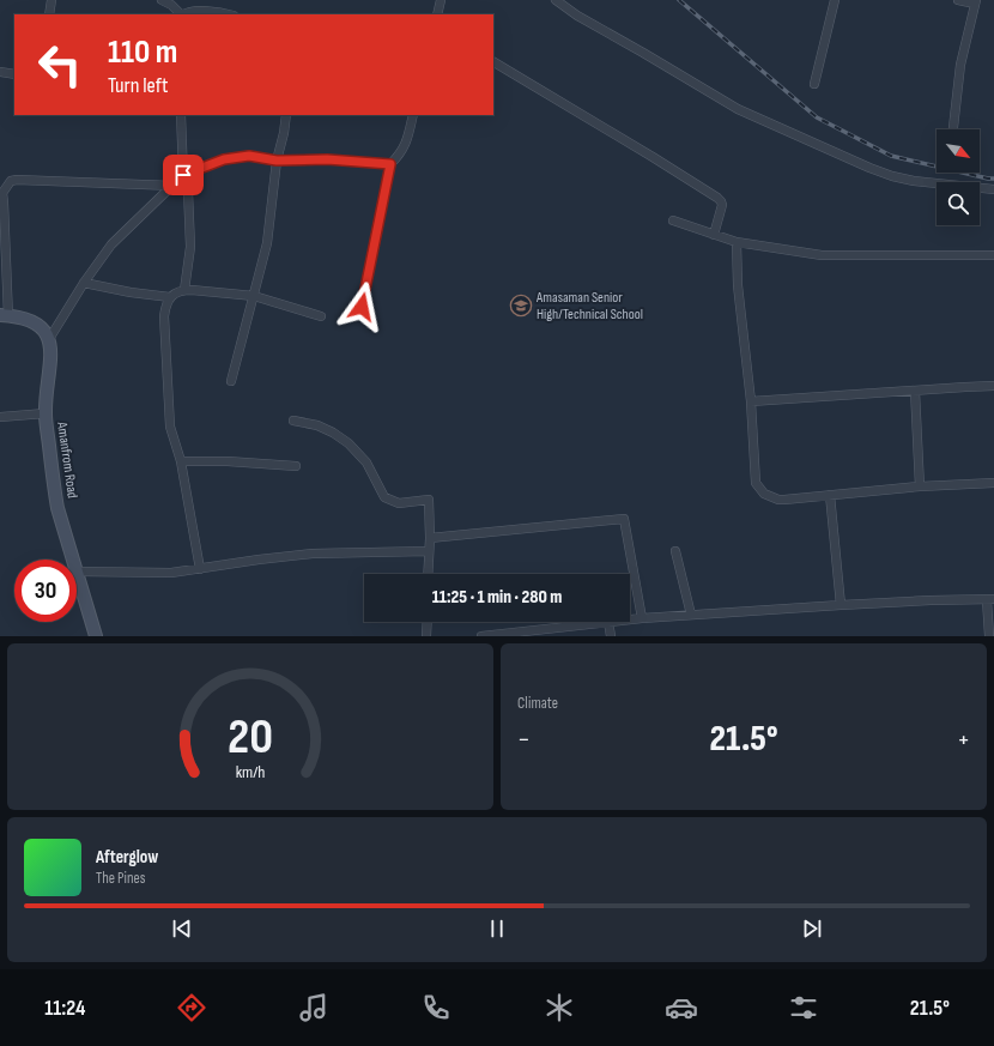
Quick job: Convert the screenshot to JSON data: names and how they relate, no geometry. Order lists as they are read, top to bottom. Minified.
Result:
{"streets":{"street":["Amanfrom Road"]},"places":{"school or university":["Amasaman Senior High/Technical School"]},"north":"bottom right","page":{"turn":["110 m","Turn left"],"limit":"30","trip":"11:25 · 1 min · 280 m","tile":"Climate","heat":["−","21.5°","+"],"song":["Afterglow","The Pines"],"tabs":["11:24","21.5°"],"gauge":["20","km/h"]}}
